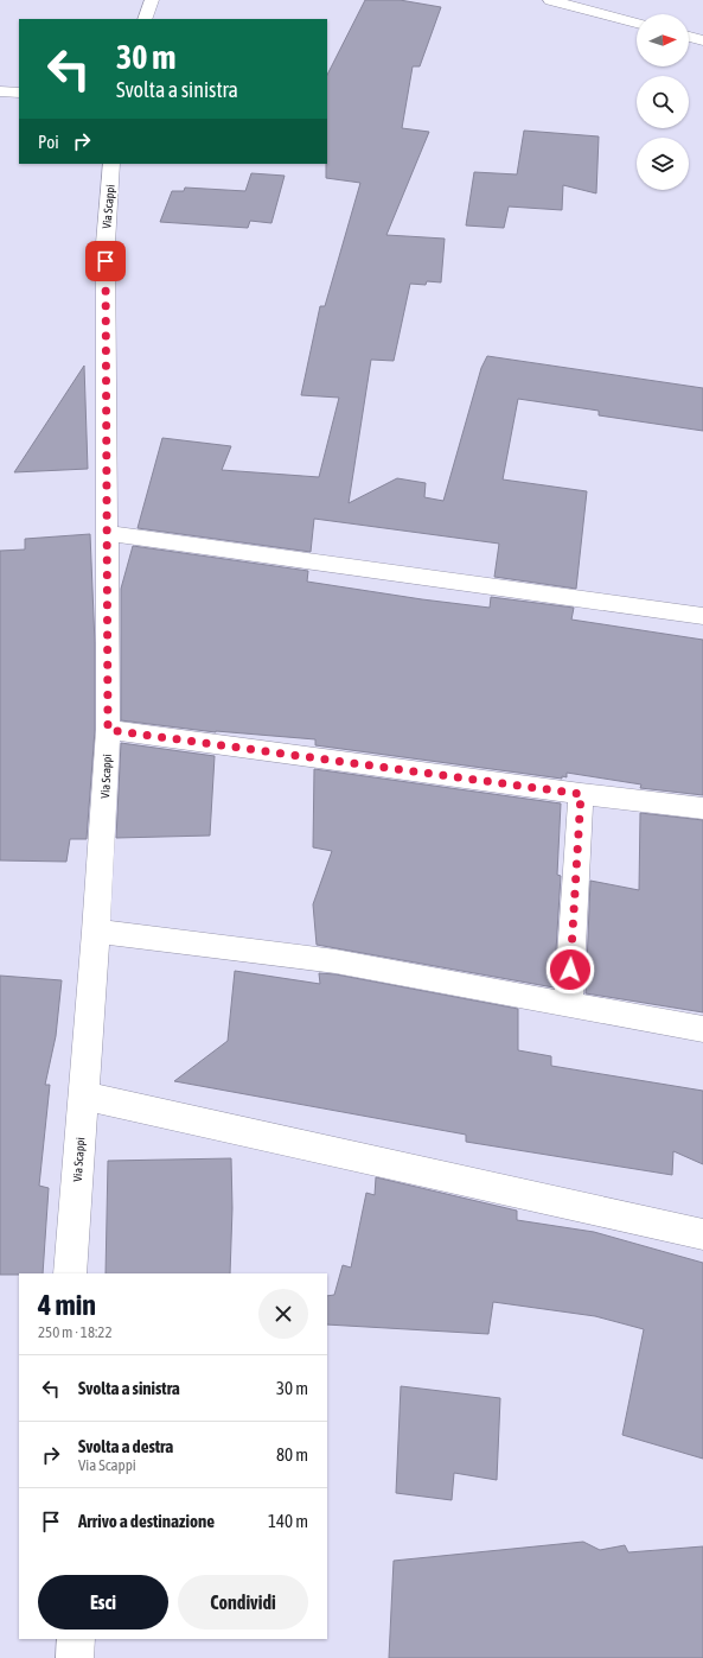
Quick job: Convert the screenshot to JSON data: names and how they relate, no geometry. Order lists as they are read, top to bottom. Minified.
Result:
{"streets":{"street":["Via Scappi"]},"north":"right","page":{"turn":["30 m","Svolta a sinistra"],"then":"Poi","heading":["4 min","250 m · 18:22"],"list":[{"name":"Svolta a sinistra","value":"30 m"},{"name":"Svolta a destra","note":"Via Scappi","value":"80 m"},{"name":"Arrivo a destinazione","value":"140 m"}],"buttons":["Esci","Condividi"]}}
